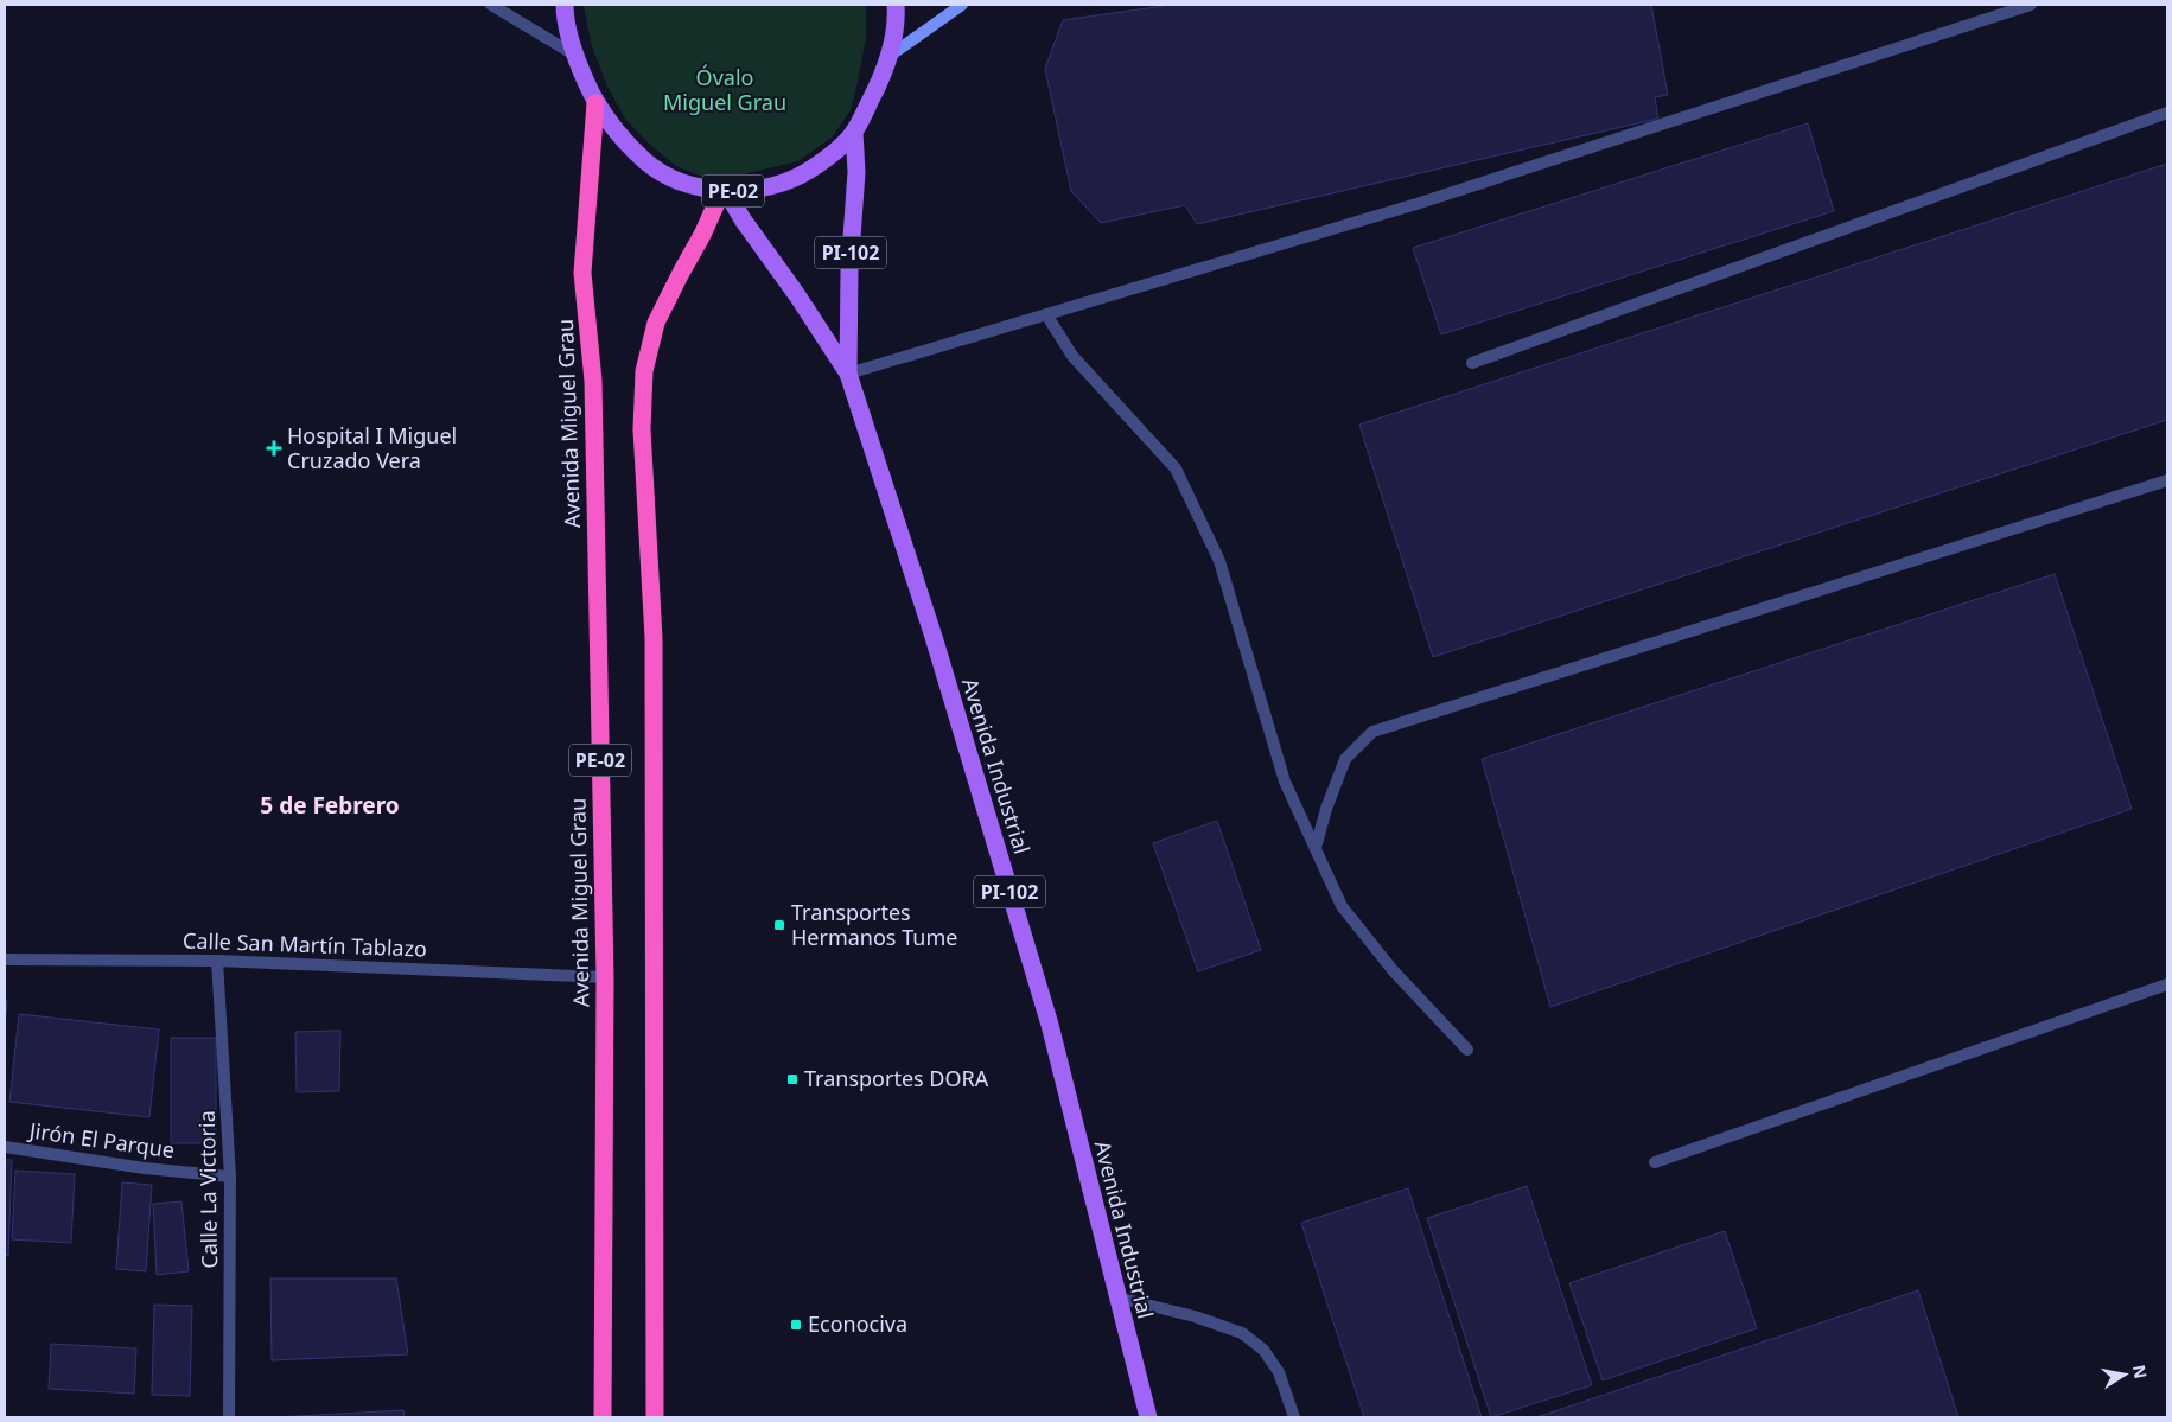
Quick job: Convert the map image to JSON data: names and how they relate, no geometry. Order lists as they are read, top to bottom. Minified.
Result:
{"streets":{"highway":["PE-02","Avenida Miguel Grau"],"main road":["PI-102","Avenida Industrial"],"street":["Calle San Martín Tablazo","Jirón El Parque","Calle La Victoria"]},"crossings":[["PE-02","Avenida Miguel Grau"],["PE-02","Avenida Industrial"],["Avenida Miguel Grau","Calle San Martín Tablazo"],["Calle San Martín Tablazo","Calle La Victoria"],["Jirón El Parque","Calle La Victoria"]],"districts":["5 de Febrero"],"parks":["Óvalo Miguel Grau"],"places":{"health":["Hospital I Miguel Cruzado Vera"],"transit":["Transportes Hermanos Tume","Transportes DORA","Econociva"]},"north":"right"}
